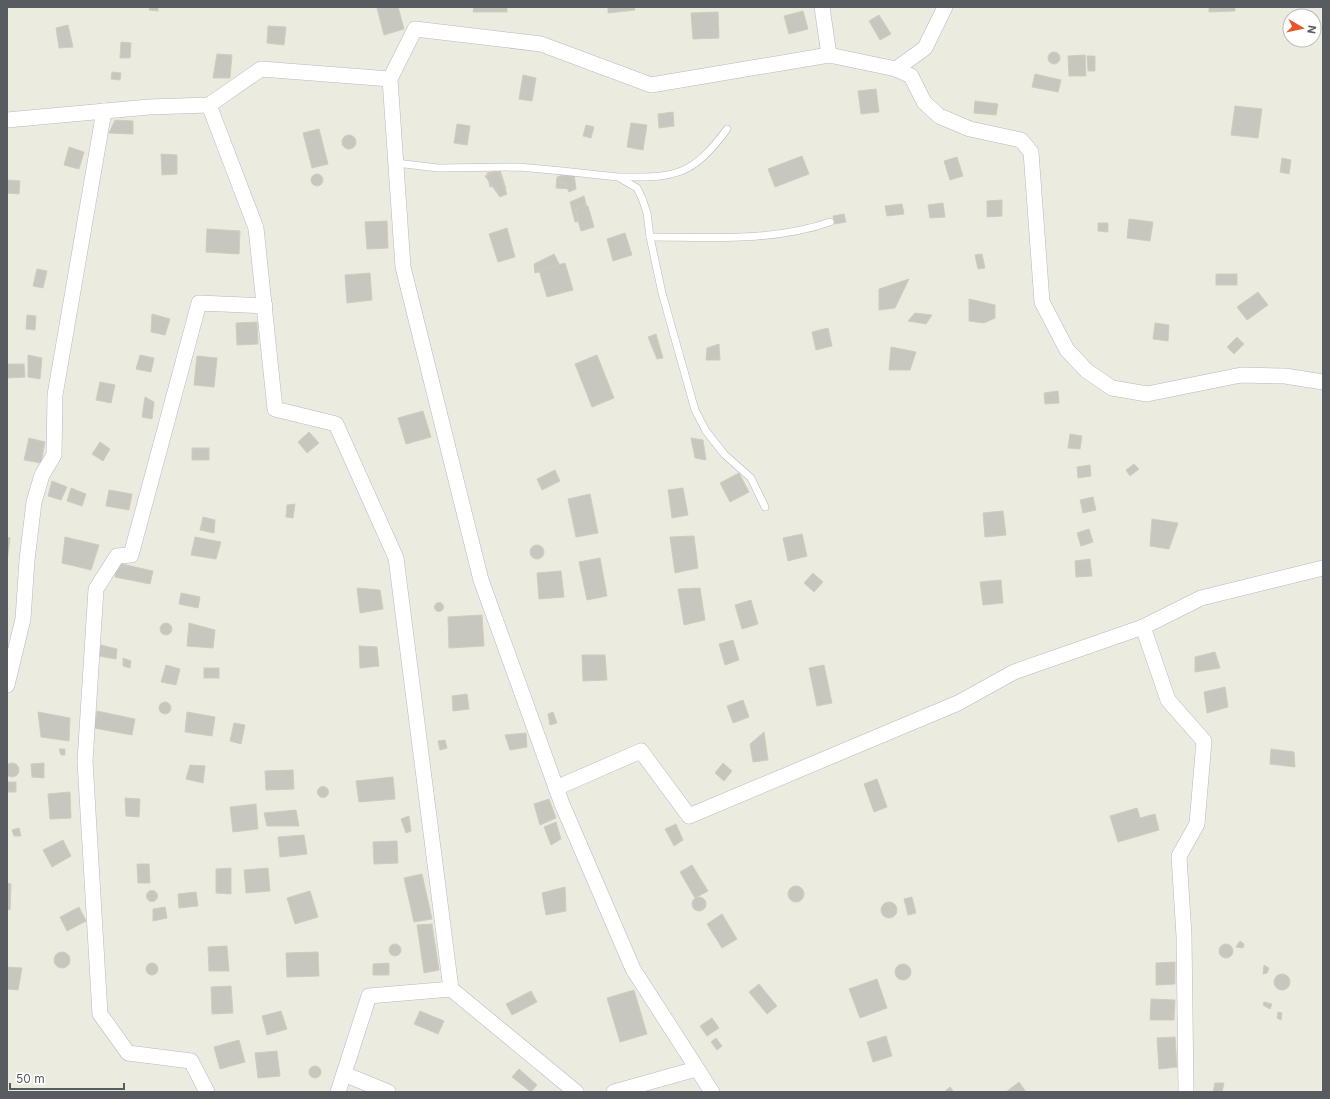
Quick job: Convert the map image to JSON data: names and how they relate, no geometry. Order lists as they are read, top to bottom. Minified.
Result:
{"scale_bar":"50 m","north":"right"}
